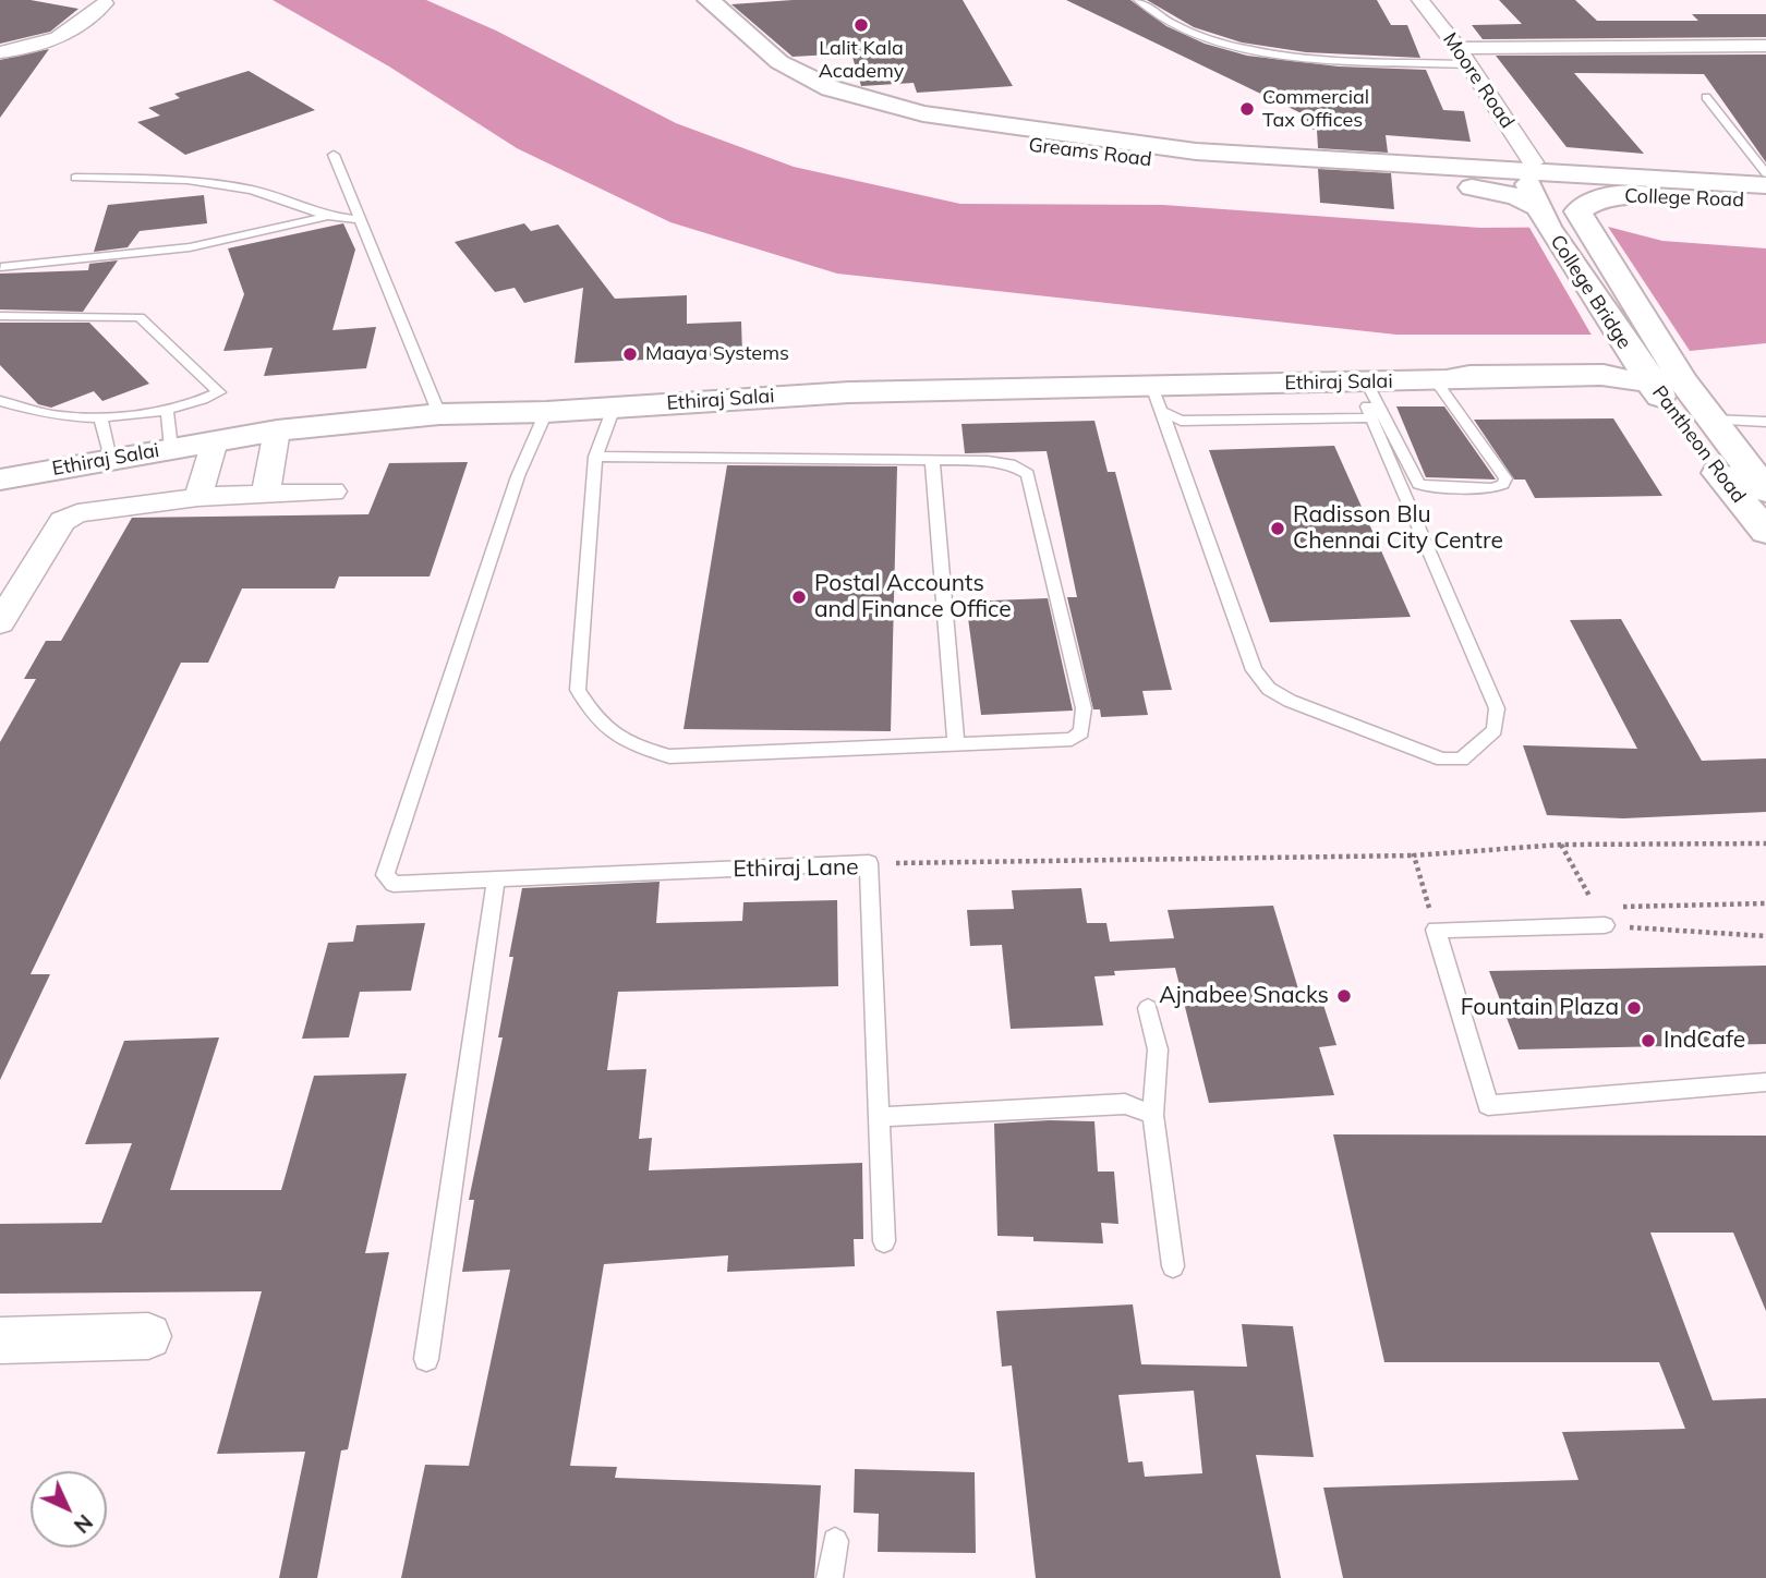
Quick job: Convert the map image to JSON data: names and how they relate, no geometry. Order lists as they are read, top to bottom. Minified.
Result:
{"streets":{"main road":["Greams Road","College Road","College Bridge","Ethiraj Salai","Pantheon Road"],"street":["Moore Road"],"lane":["Ethiraj Lane"]},"crossings":[["Moore Road","Greams Road"],["Moore Road","College Road"],["Moore Road","College Bridge"],["Greams Road","College Road"],["Greams Road","College Bridge"],["College Road","College Bridge"],["College Bridge","Ethiraj Salai"],["College Bridge","Pantheon Road"],["Ethiraj Salai","Pantheon Road"],["Ethiraj Salai","Ethiraj Lane"]],"places":["Lalit Kala Academy","Commercial Tax Offices","Maaya Systems","Radisson Blu Chennai City Centre","Postal Accounts and Finance Office","Ajnabee Snacks","Fountain Plaza","IndCafe"],"north":"bottom right"}
